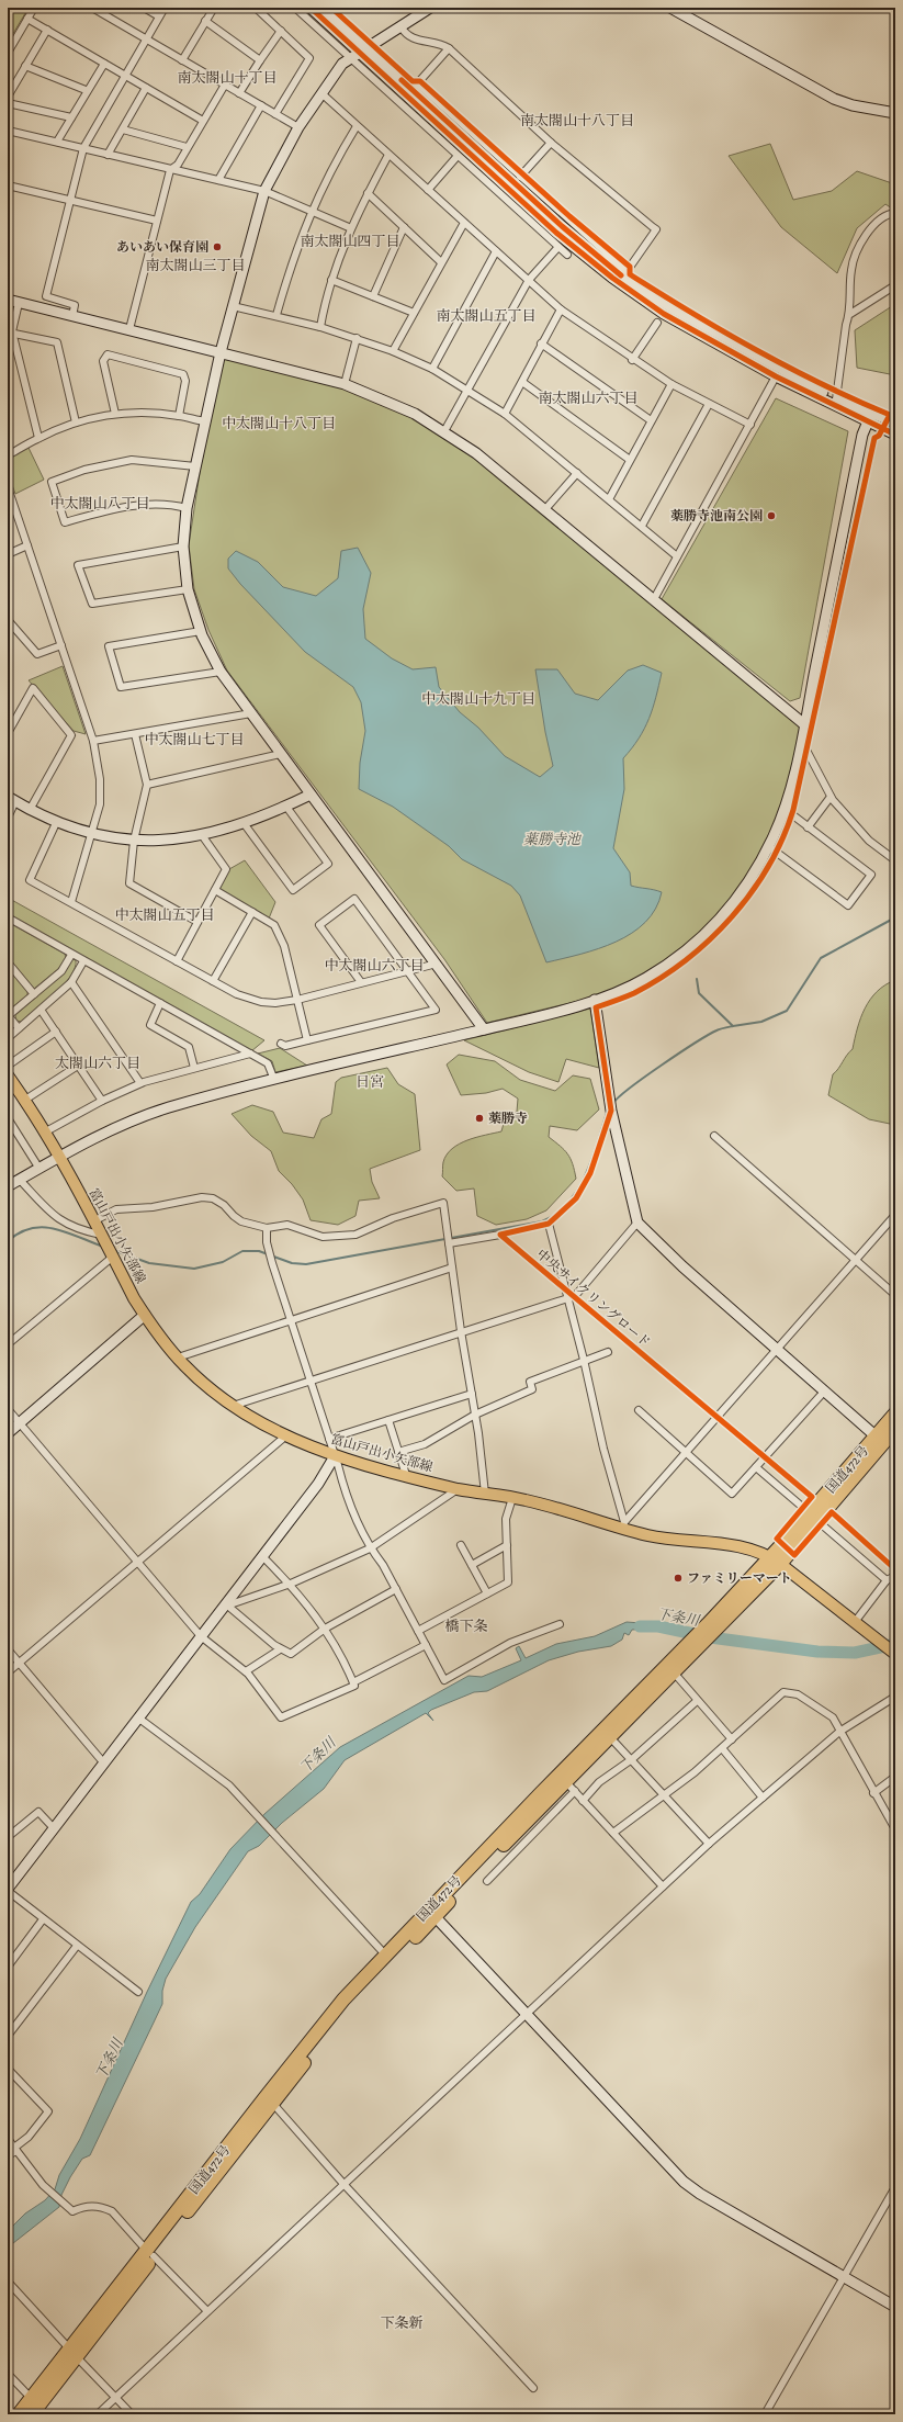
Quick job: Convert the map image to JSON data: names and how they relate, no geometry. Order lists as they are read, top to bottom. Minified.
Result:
{"streets":{"highway":["国道472号"],"main road":["富山戸出小矢部線"],"cycle path":["中央サイクリングロード"]},"crossings":[["富山戸出小矢部線","国道472号"]],"districts":["南太閤山十丁目","南太閤山十八丁目","南太閤山四丁目","南太閤山三丁目","南太閤山五丁目","南太閤山六丁目","中太閤山十八丁目","中太閤山八丁目","中太閤山十九丁目","中太閤山七丁目","中太閤山五丁目","中太閤山六丁目","太閤山六丁目","日宮","橋下条","下条新"],"water":["薬勝寺池","下条川"],"places":["あいあい保育園","薬勝寺池南公園","薬勝寺","ファミリーマート"]}
